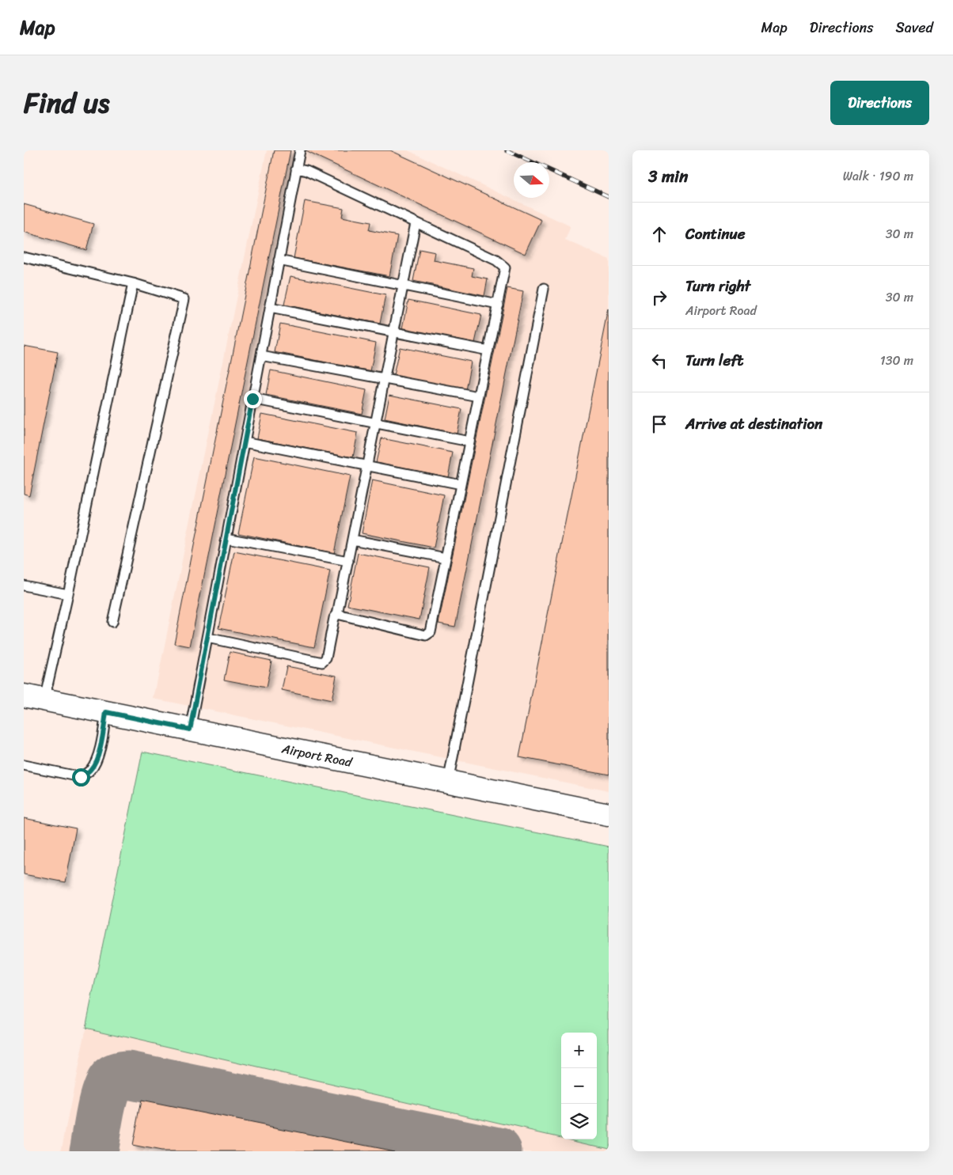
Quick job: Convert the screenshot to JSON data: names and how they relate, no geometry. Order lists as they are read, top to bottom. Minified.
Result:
{"streets":{"street":["Airport Road"]},"north":"right","page":{"header":"Map","nav":["Map","Directions","Saved"],"title":"Find us","buttons":"Directions","heading":["3 min","Walk · 190 m"],"list":[["Continue","30 m"],["Turn right","Airport Road","30 m"],["Turn left","130 m"],"Arrive at destination"],"map_buttons":["+","−"]}}
